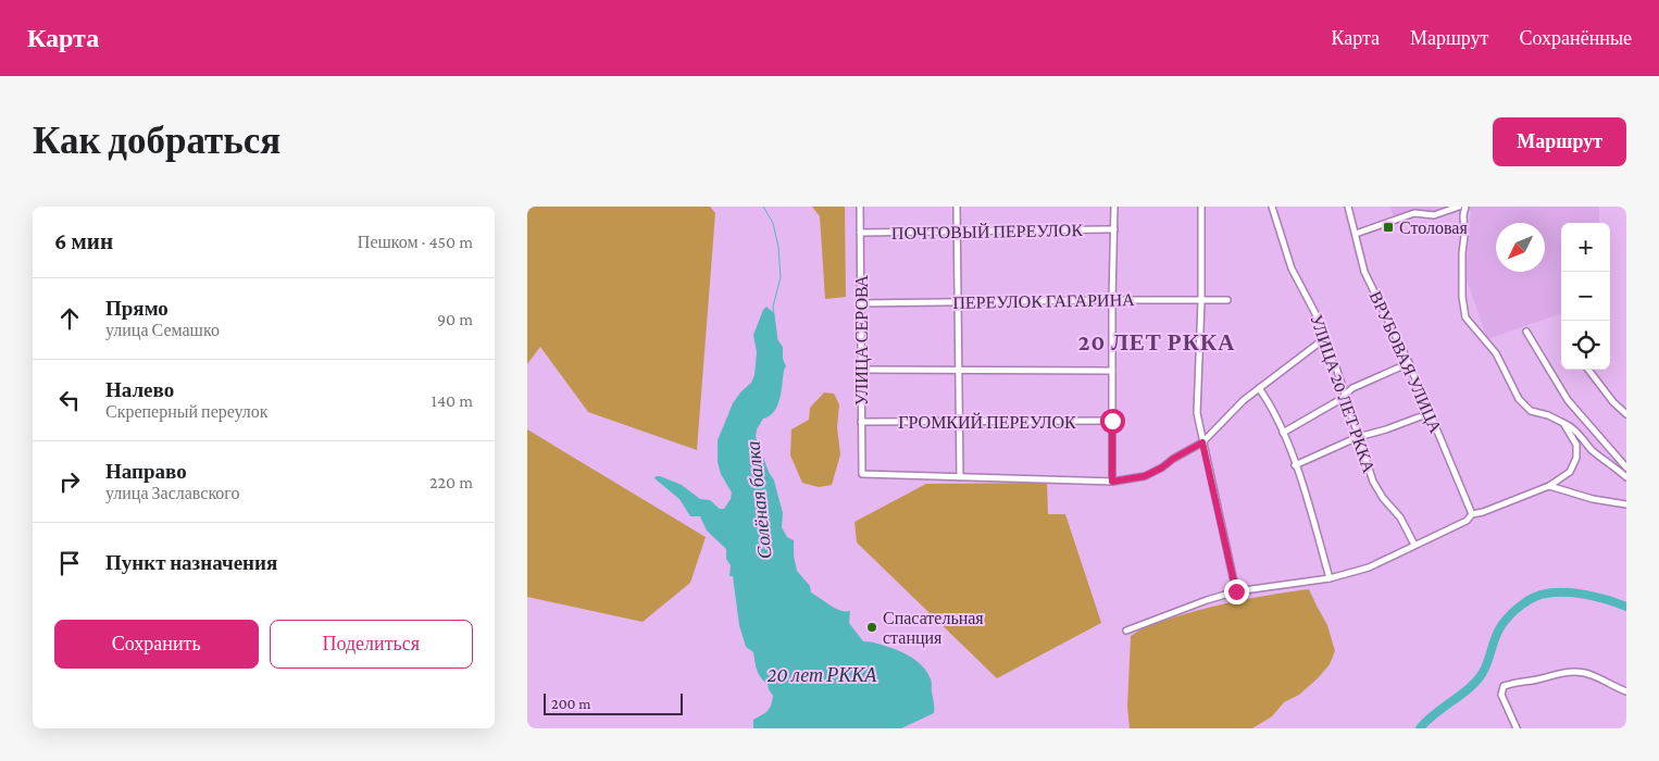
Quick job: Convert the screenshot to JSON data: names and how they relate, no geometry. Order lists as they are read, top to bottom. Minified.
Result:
{"streets":{"street":["ПОЧТОВЫЙ ПЕРЕУЛОК","ПЕРЕУЛОК ГАГАРИНА","УЛИЦА СЕРОВА","ВРУБОВАЯ УЛИЦА","УЛИЦА 20 ЛЕТ РККА","ГРОМКИЙ ПЕРЕУЛОК"]},"crossings":[["ПОЧТОВЫЙ ПЕРЕУЛОК","УЛИЦА СЕРОВА"],["ПЕРЕУЛОК ГАГАРИНА","УЛИЦА СЕРОВА"],["УЛИЦА СЕРОВА","ГРОМКИЙ ПЕРЕУЛОК"]],"districts":["20 ЛЕТ РККА"],"water":["Солёная балка","20 лет РККА"],"places":{"transit":["Столовая"],"other":["Спасательная станция"]},"scale_bar":"200 m","north":"bottom left","page":{"header":"Карта","nav":["Карта","Маршрут","Сохранённые"],"buttons":["Маршрут",["Сохранить","Поделиться"]],"title":"Как добраться","heading":["6 мин","Пешком · 450 m"],"map_buttons":["+","−"],"list":[["Прямо","улица Семашко","90 m"],["Налево","Скреперный переулок","140 m"],["Направо","улица Заславского","220 m"],"Пункт назначения"],"scale":"200 m"}}
